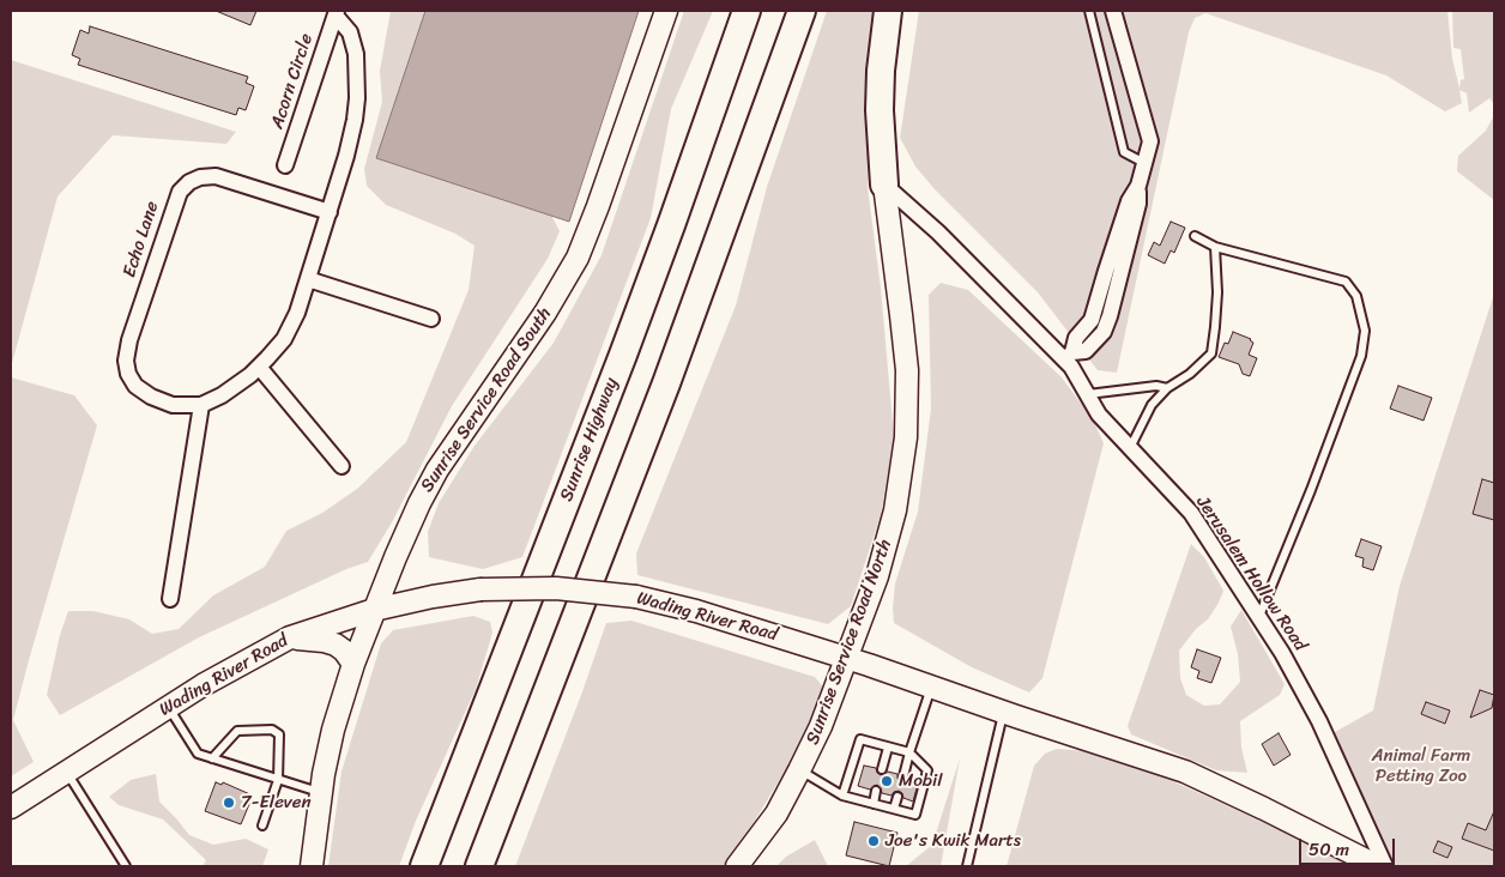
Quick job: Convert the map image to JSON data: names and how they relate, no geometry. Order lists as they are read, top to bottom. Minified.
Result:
{"streets":{"highway":["Sunrise Highway"],"street":["Acorn Circle","Echo Lane","Sunrise Service Road South","Jerusalem Hollow Road","Wading River Road","Sunrise Service Road North"]},"crossings":[["Acorn Circle","Echo Lane"],["Sunrise Service Road South","Wading River Road"],["Jerusalem Hollow Road","Sunrise Service Road North"],["Wading River Road","Sunrise Service Road North"]],"parks":["Animal Farm Petting Zoo"],"places":["Mobil","7-Eleven","Joe's Kwik Marts"],"scale_bar":"50 m"}
